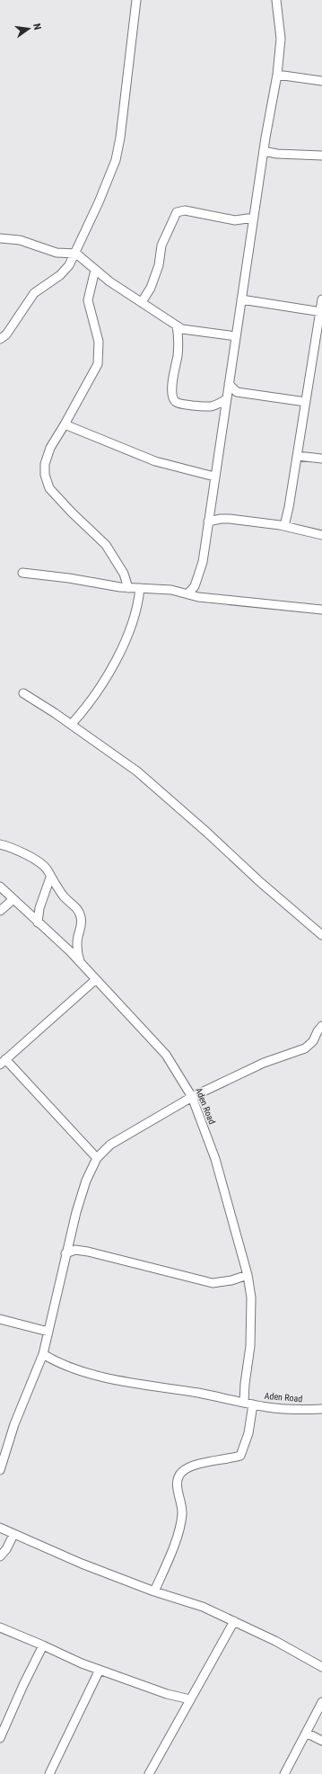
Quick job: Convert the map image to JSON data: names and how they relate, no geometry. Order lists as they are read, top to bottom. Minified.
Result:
{"streets":{"street":["Aden Road"]},"north":"right"}
